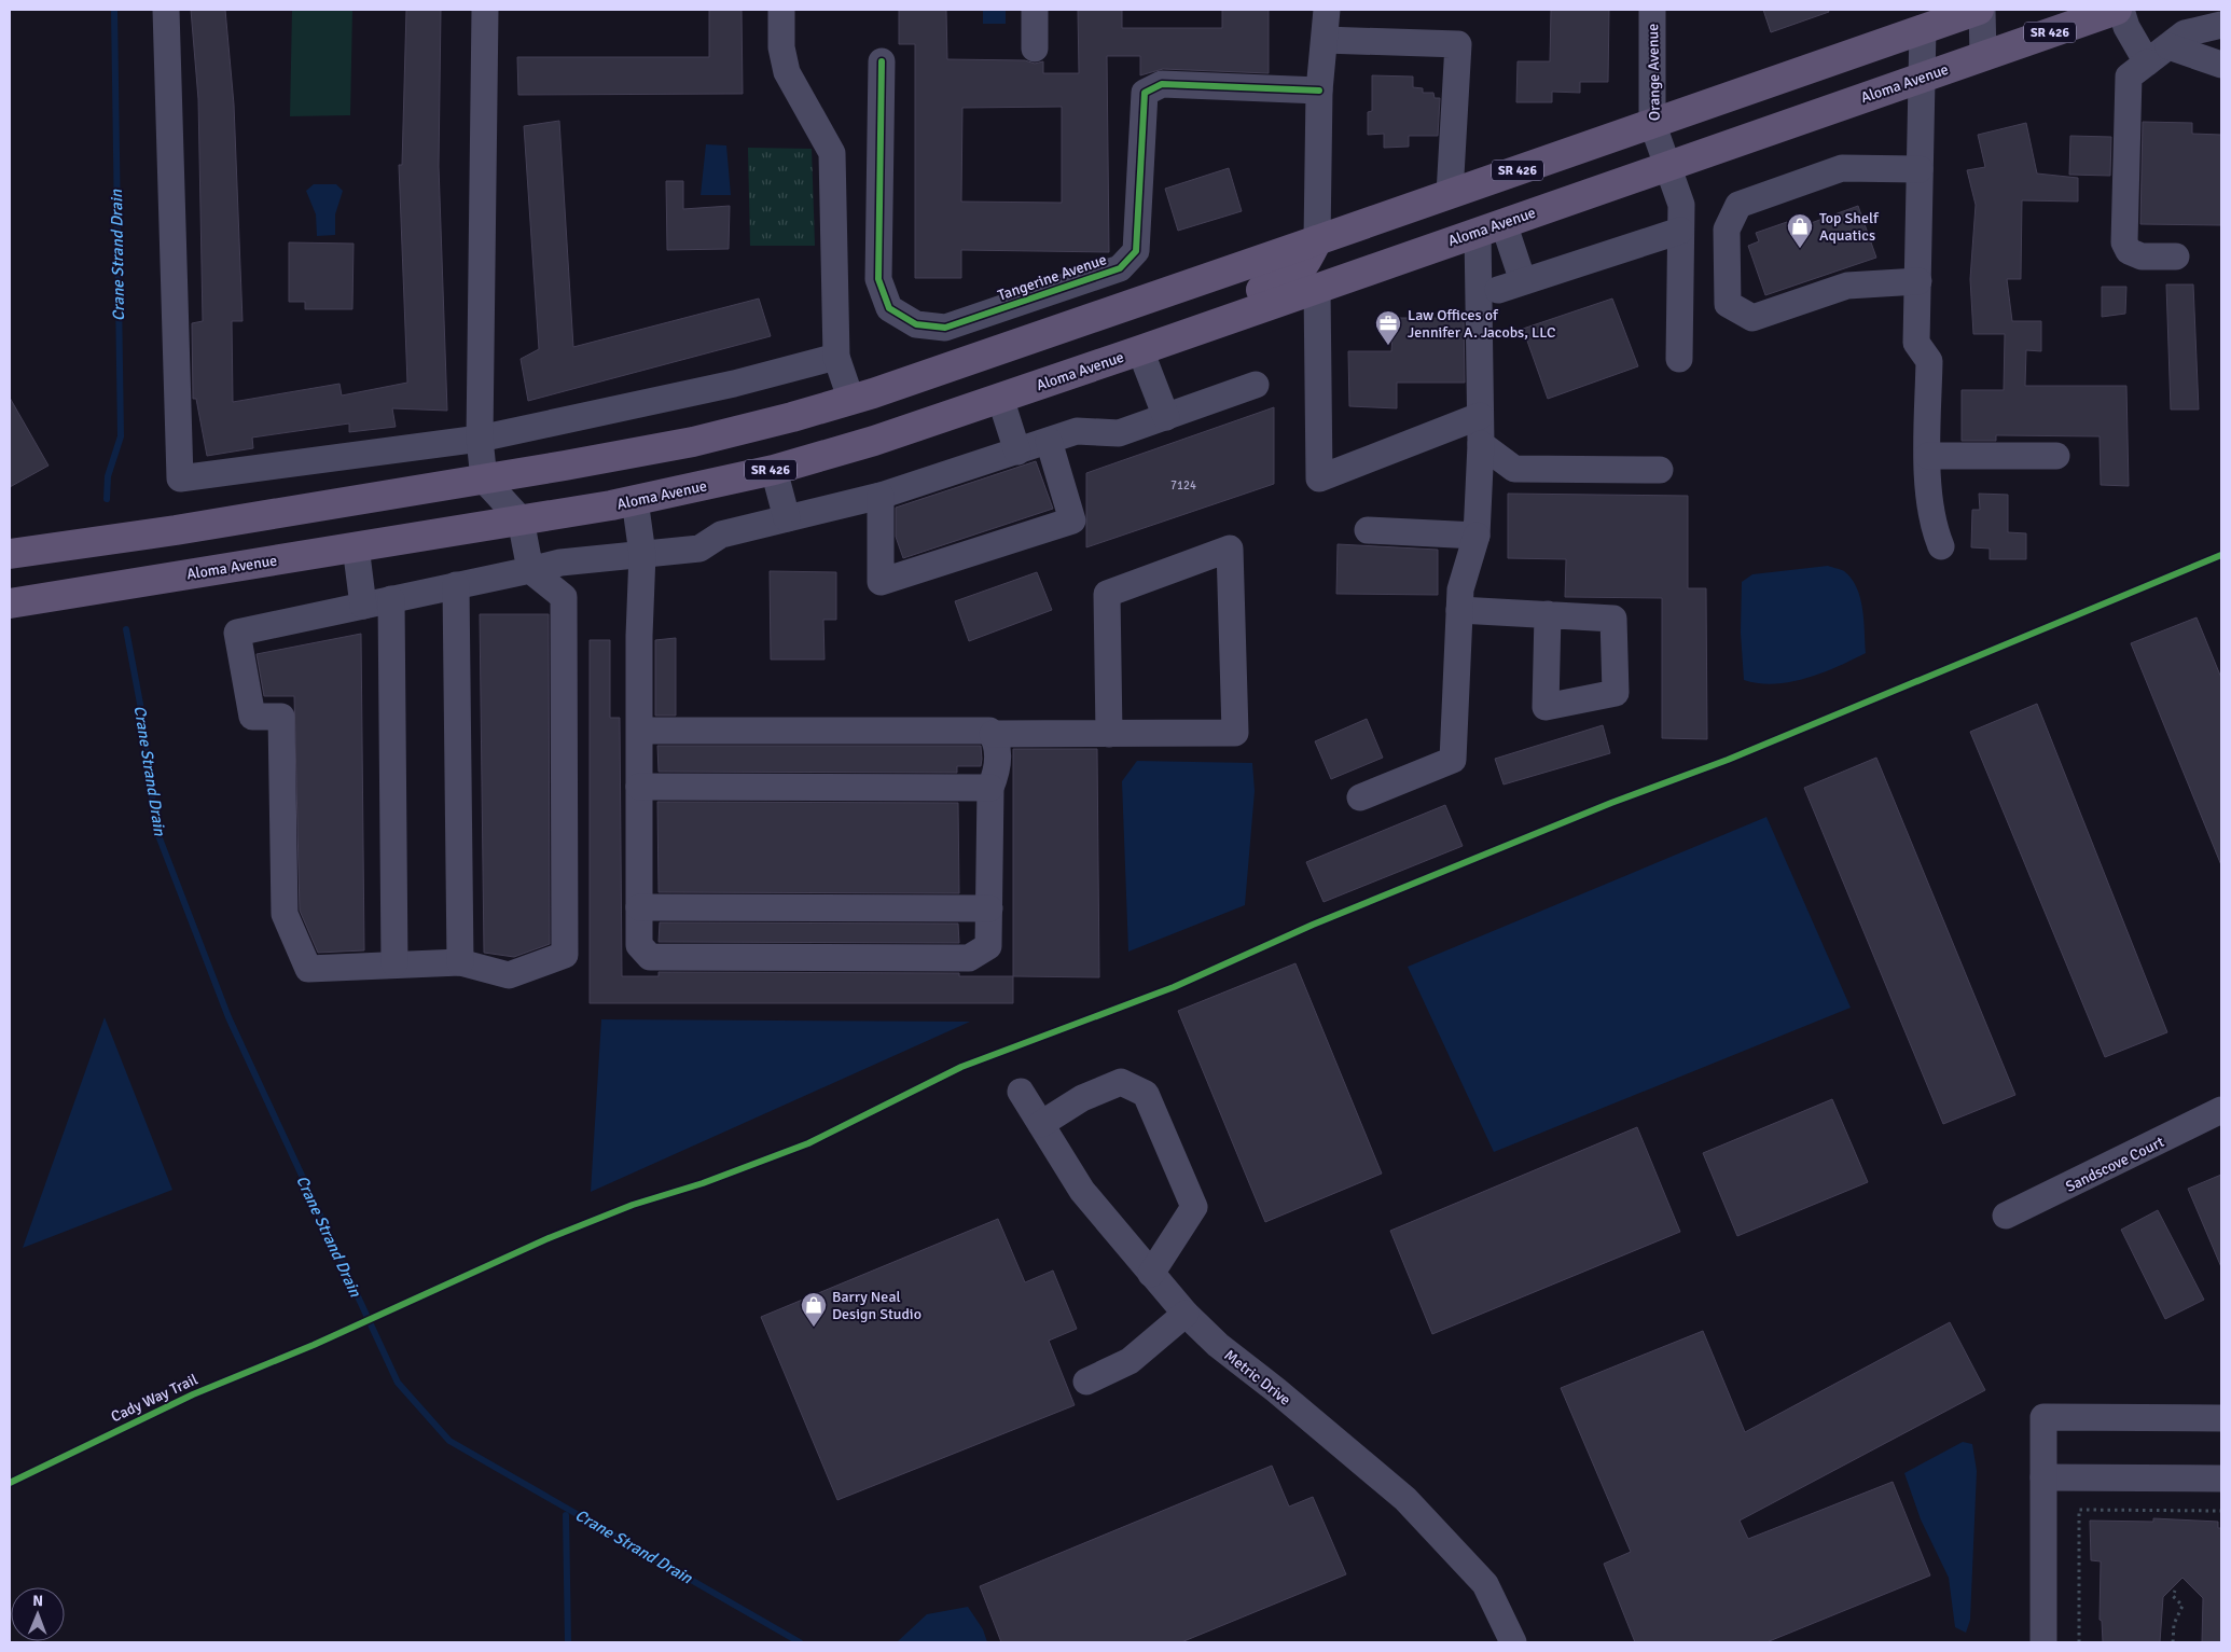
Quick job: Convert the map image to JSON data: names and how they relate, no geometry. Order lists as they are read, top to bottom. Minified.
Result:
{"streets":{"main road":["SR 426","Aloma Avenue"],"street":["Orange Avenue","Tangerine Avenue","Sandscove Court","Metric Drive"],"cycle path":["Cady Way Trail"]},"crossings":[["SR 426","Orange Avenue"],["Orange Avenue","Aloma Avenue"]],"water":["Crane Strand Drain"],"places":{"shop":["Top Shelf Aquatics","Barry Neal Design Studio"],"office":["Law Offices of Jennifer A. Jacobs, LLC"]},"house_numbers":["7124"],"north":"top"}
